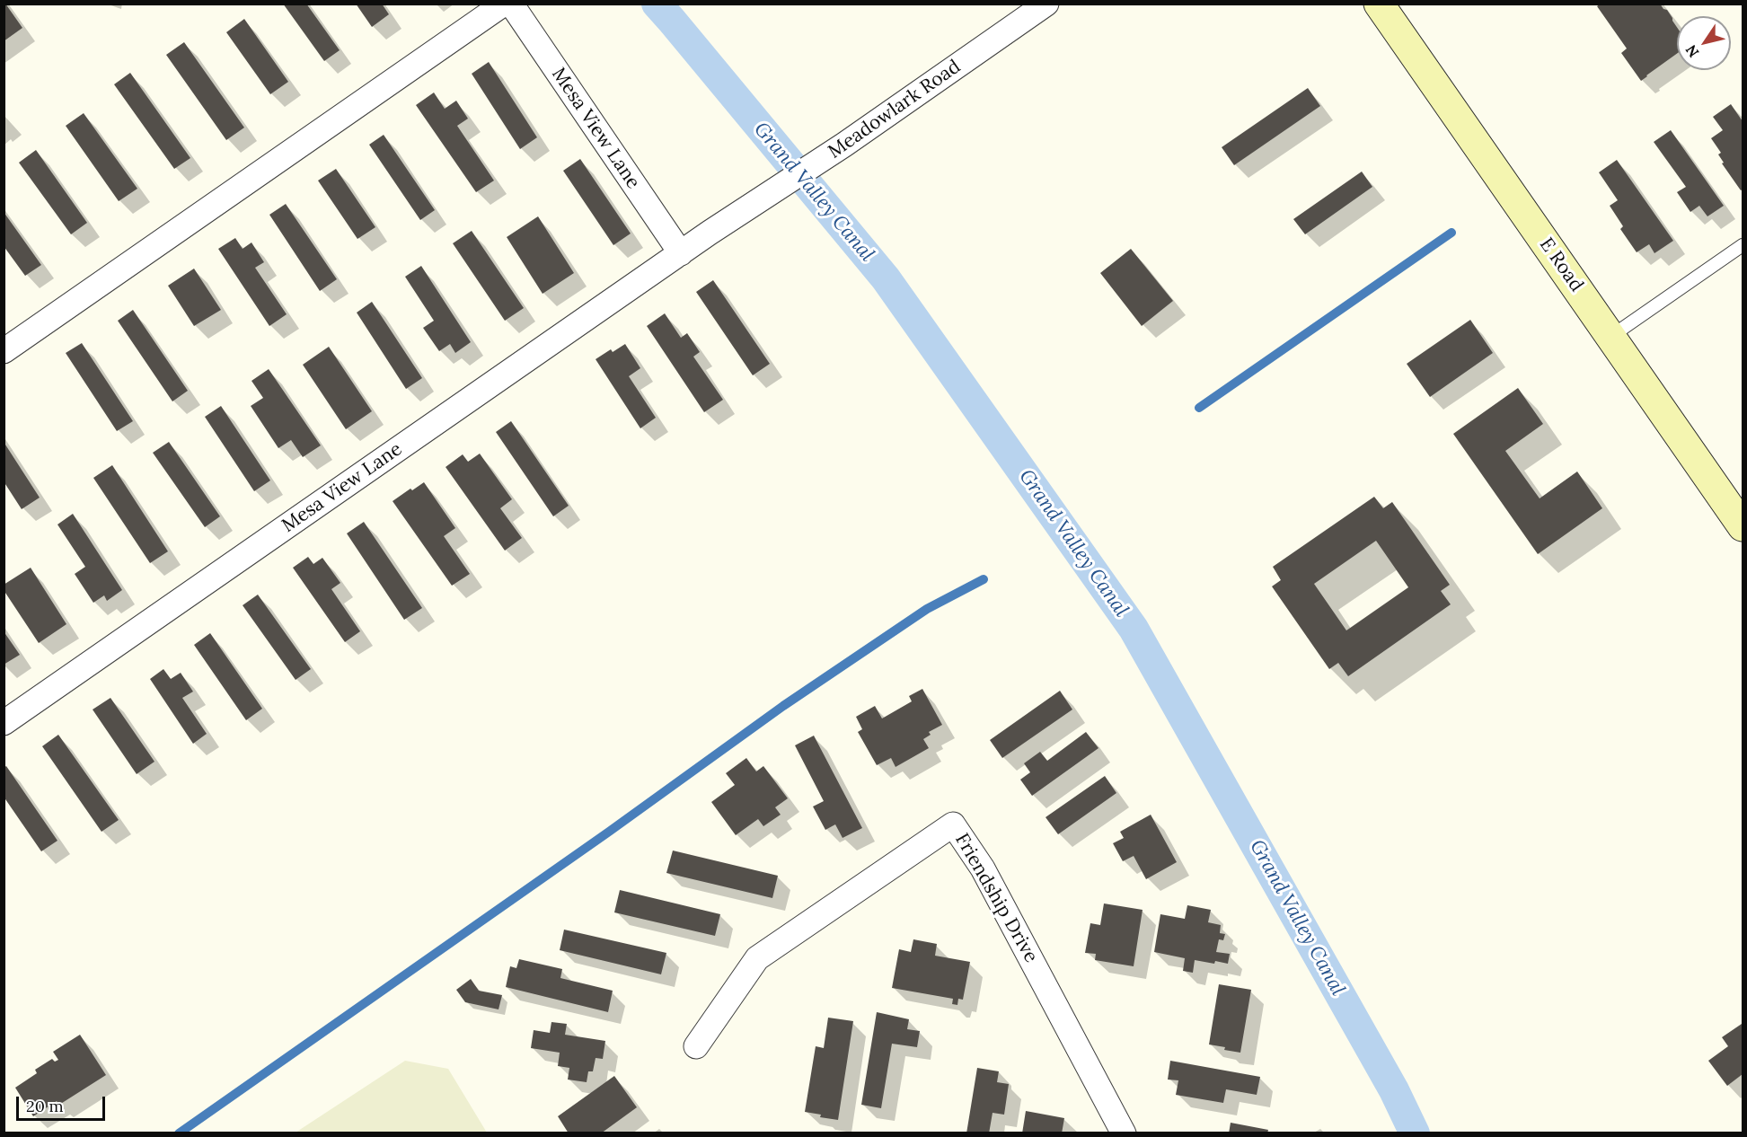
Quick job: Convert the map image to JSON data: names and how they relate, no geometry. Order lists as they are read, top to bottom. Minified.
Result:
{"streets":{"street":["Meadowlark Road","Mesa View Lane","E Road","Friendship Drive"]},"crossings":[["Meadowlark Road","Mesa View Lane"]],"water":["Grand Valley Canal"],"scale_bar":"20 m","north":"bottom left"}
